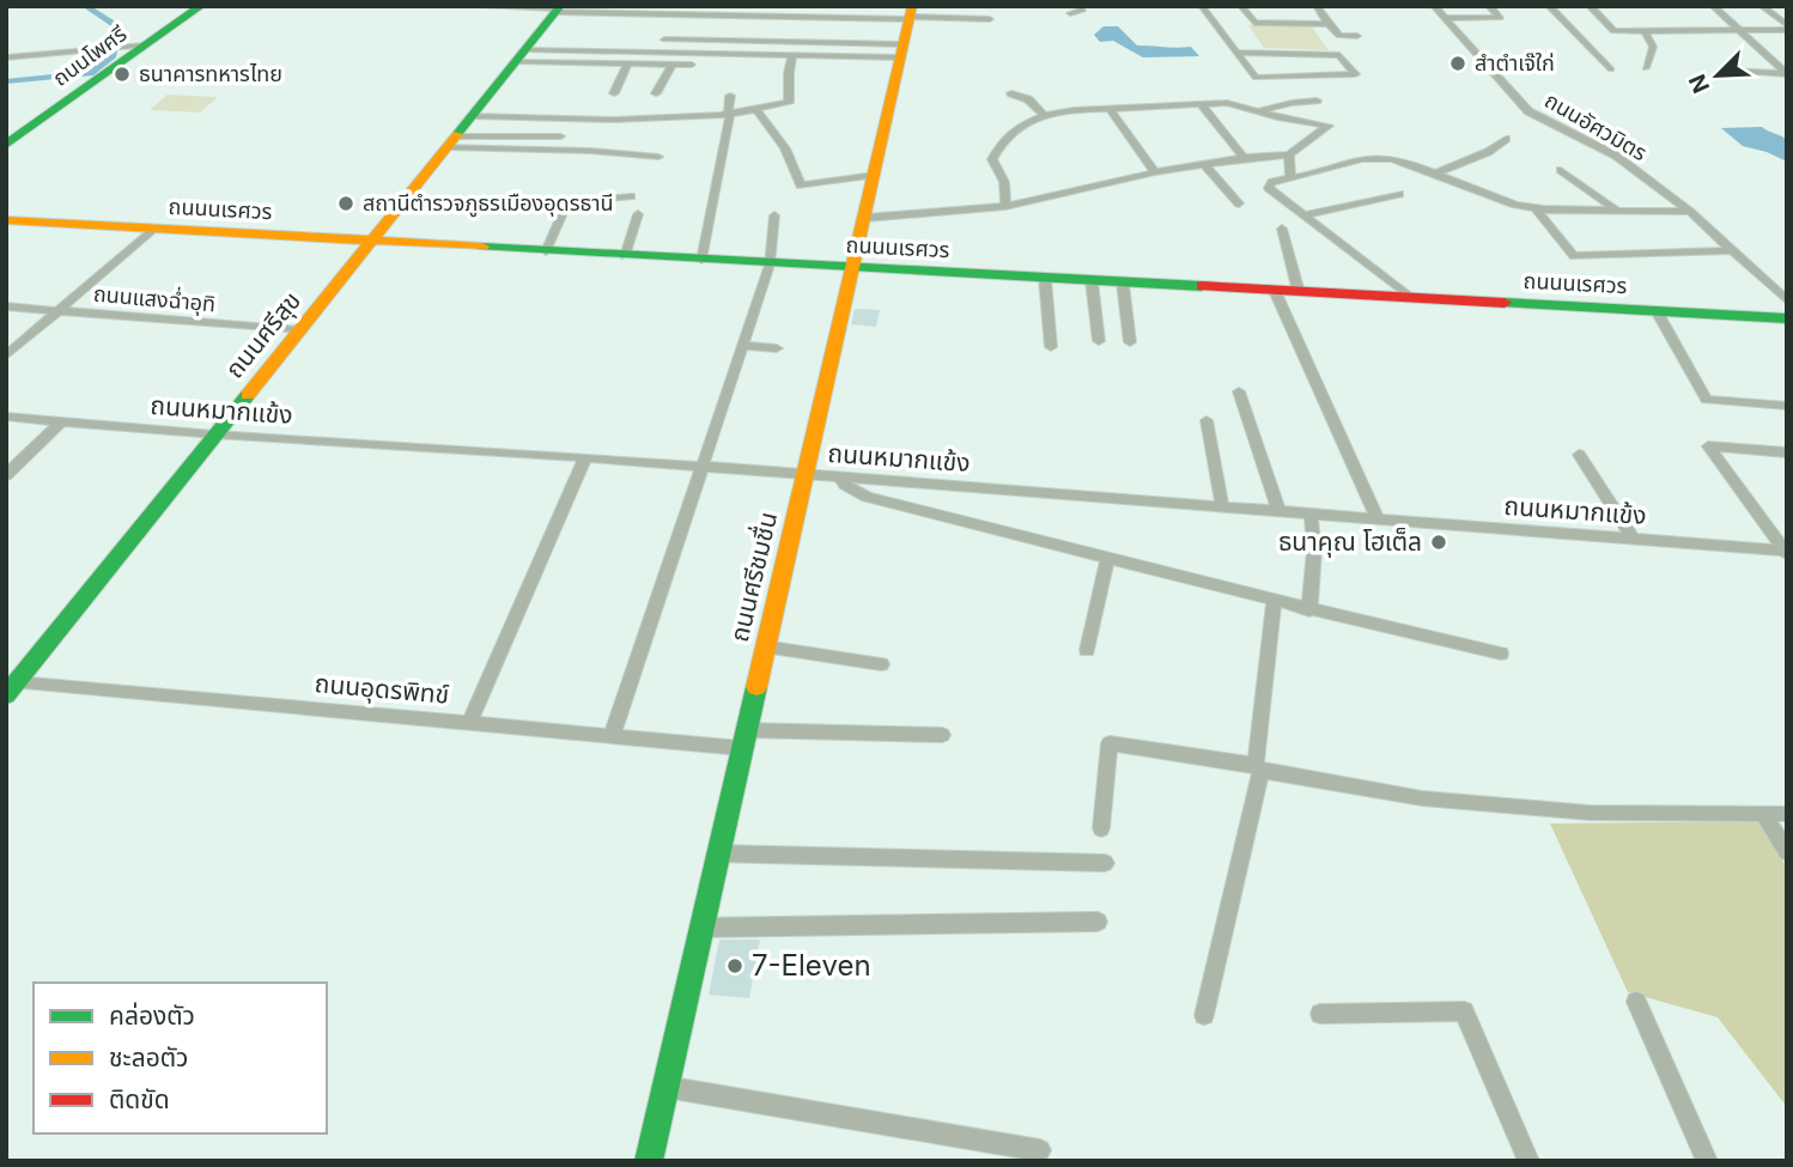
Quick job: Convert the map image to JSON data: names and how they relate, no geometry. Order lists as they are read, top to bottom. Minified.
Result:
{"streets":{"street":["ถนนโพศรี","ถนนอัศวมิตร","ถนนนเรศวร","ถนนแสงฉ่ำอุทิ","ถนนศรีสุข","ถนนหมากแข้ง","ถนนศรีชมชื่น","ถนนอุดรพิทข์"]},"crossings":[["ถนนนเรศวร","ถนนศรีสุข"],["ถนนนเรศวร","ถนนศรีชมชื่น"],["ถนนแสงฉ่ำอุทิ","ถนนศรีสุข"],["ถนนศรีสุข","ถนนหมากแข้ง"],["ถนนศรีสุข","ถนนอุดรพิทข์"],["ถนนหมากแข้ง","ถนนศรีชมชื่น"],["ถนนศรีชมชื่น","ถนนอุดรพิทข์"]],"places":["สำตำเจ๊ใก่","ธนาคารทหารไทย","สถานีตำรวจภูธรเมืองอุดรธานี","ธนาคุณ โฮเต็ล","7-Eleven"],"legend":["คล่องตัว","ชะลอตัว","ติดขัด"],"north":"bottom left"}
